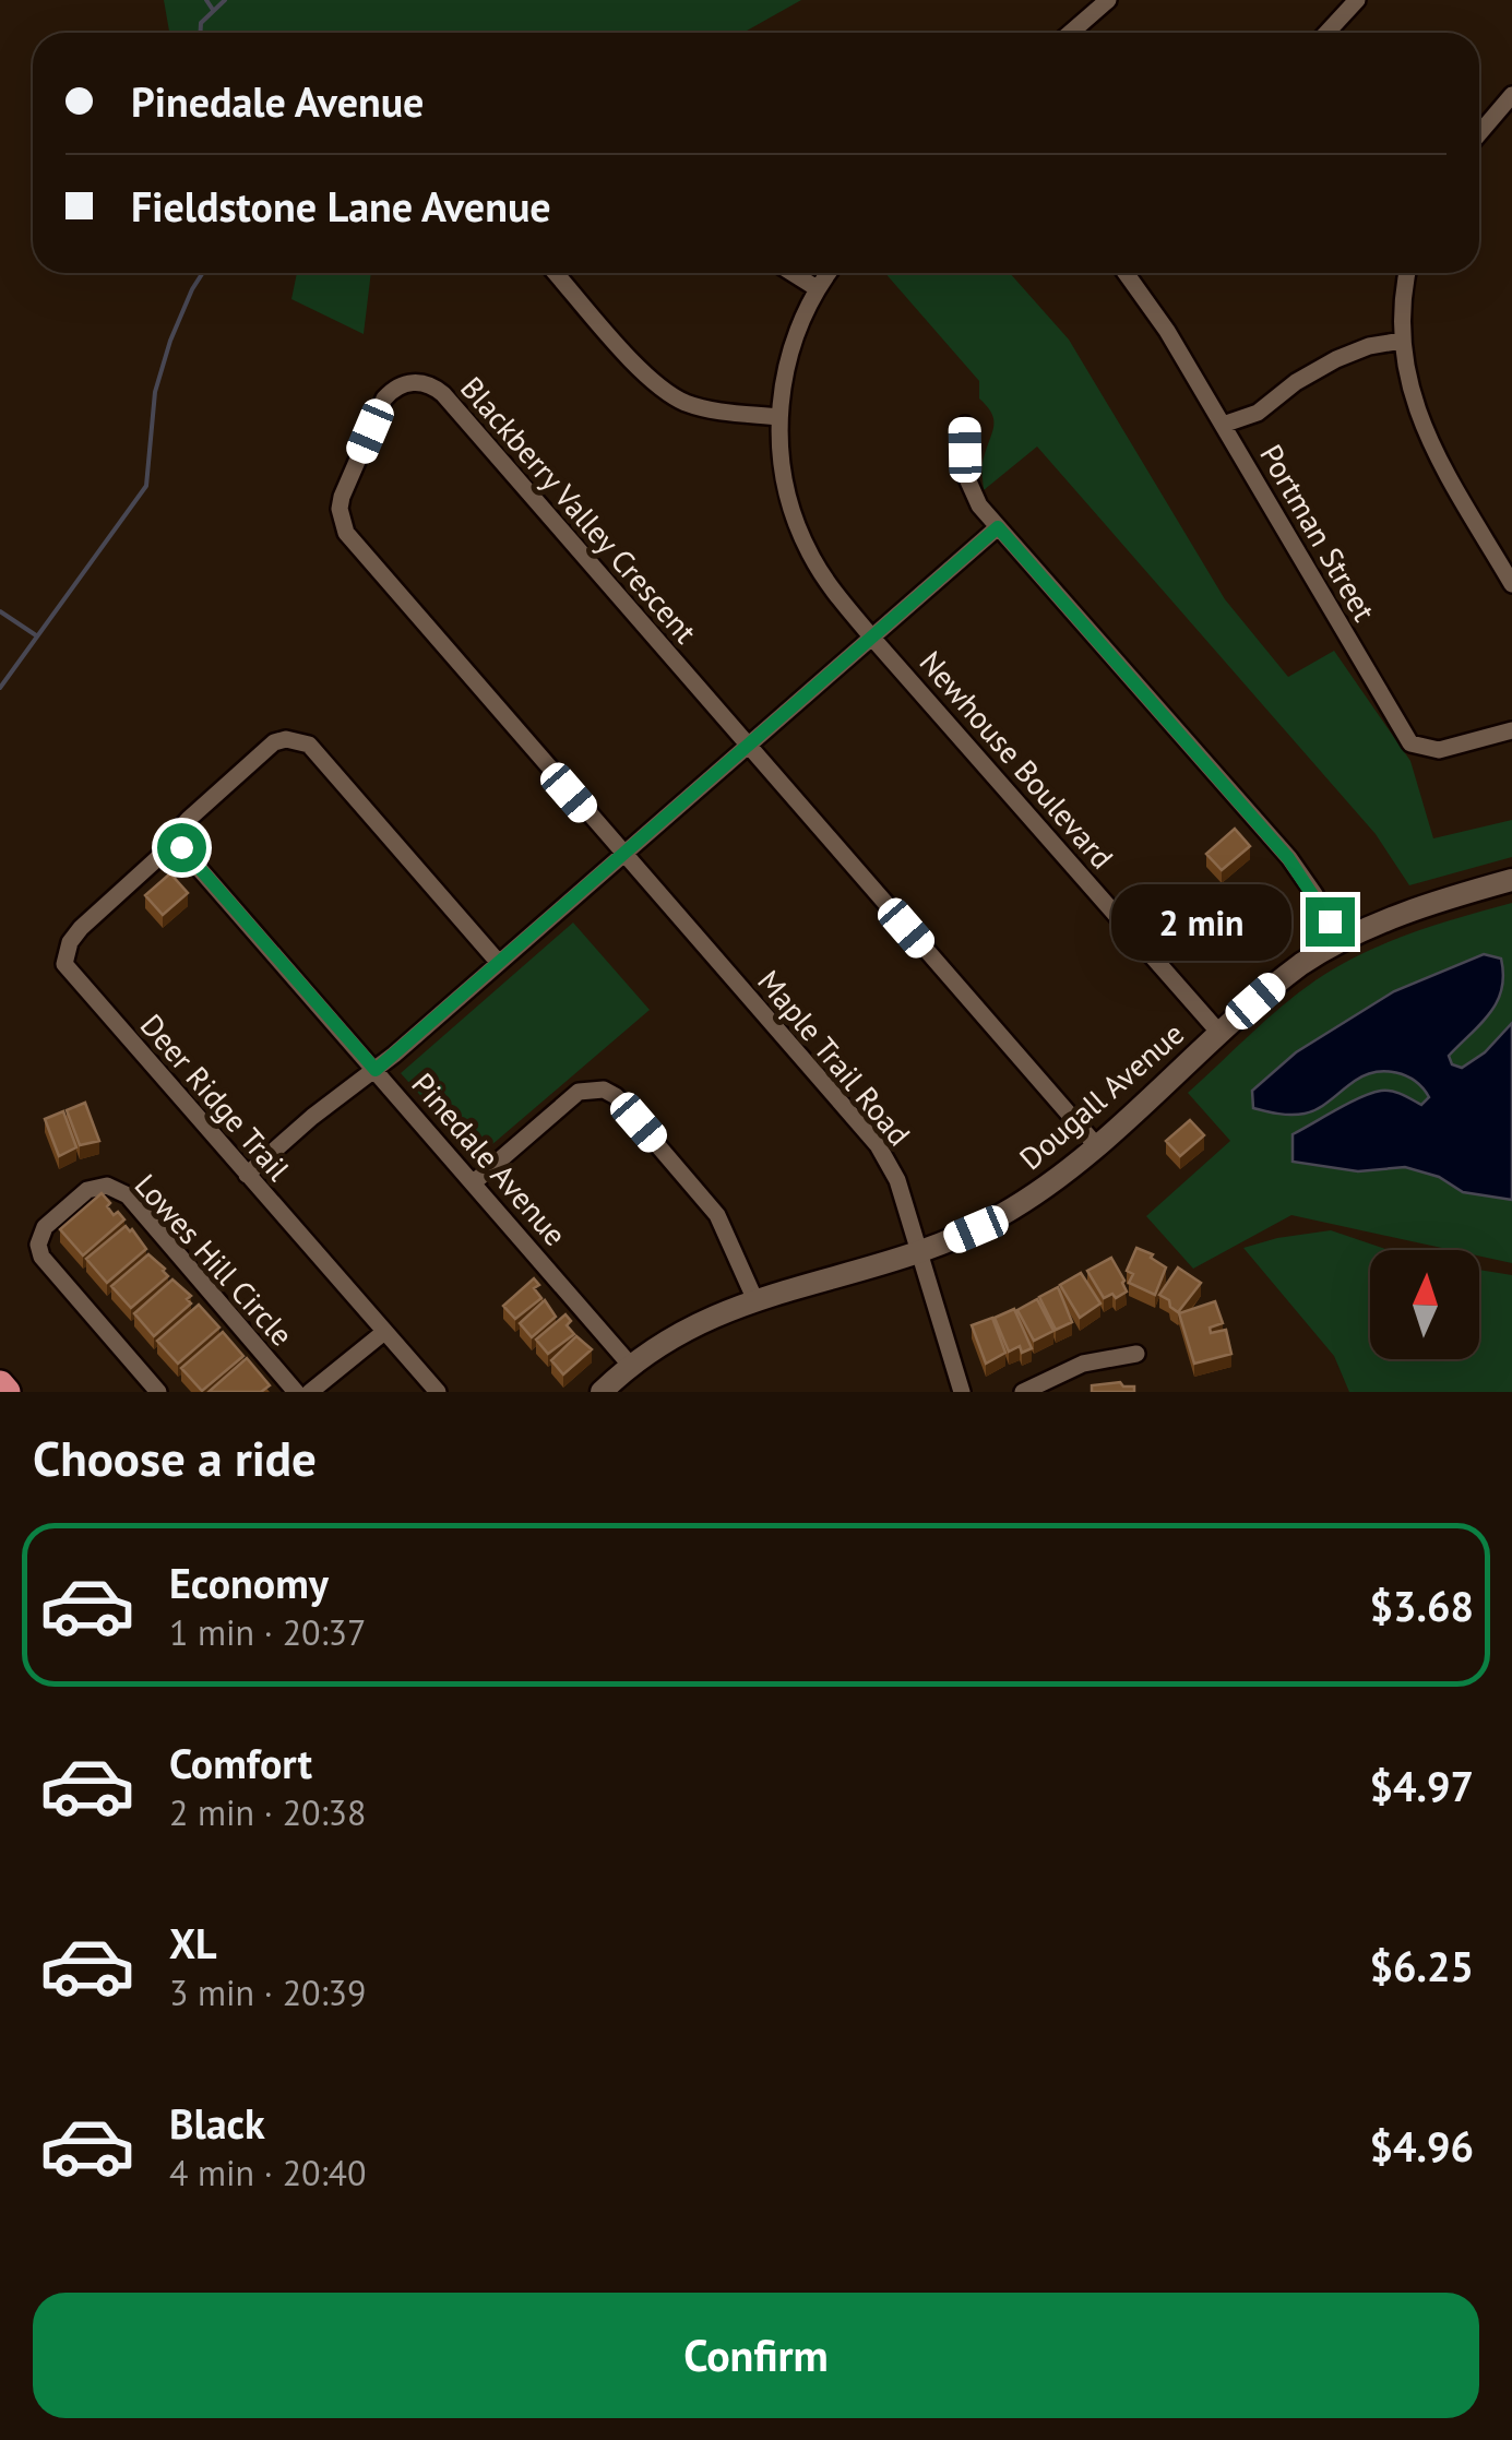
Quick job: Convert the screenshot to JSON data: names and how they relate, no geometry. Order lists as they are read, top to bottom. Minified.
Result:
{"streets":{"street":["Blackberry Valley Crescent","Portman Street","Newhouse Boulevard","Maple Trail Road","Dougall Avenue","Deer Ridge Trail","Pinedale Avenue","Lowes Hill Circle"]},"crossings":[["Blackberry Valley Crescent","Maple Trail Road"],["Blackberry Valley Crescent","Dougall Avenue"],["Newhouse Boulevard","Dougall Avenue"],["Maple Trail Road","Dougall Avenue"],["Dougall Avenue","Pinedale Avenue"],["Deer Ridge Trail","Pinedale Avenue"]],"north":"top","page":{"banner":["Pinedale Avenue","Fieldstone Lane Avenue"],"bubble":"2 min","heading":"Choose a ride","list":[{"name":"Economy","note":"1 min · 20:37","value":"$3.68"},{"name":"Comfort","note":"2 min · 20:38","value":"$4.97"},{"name":"XL","note":"3 min · 20:39","value":"$6.25"},{"name":"Black","note":"4 min · 20:40","value":"$4.96"}],"buttons":"Confirm"}}
